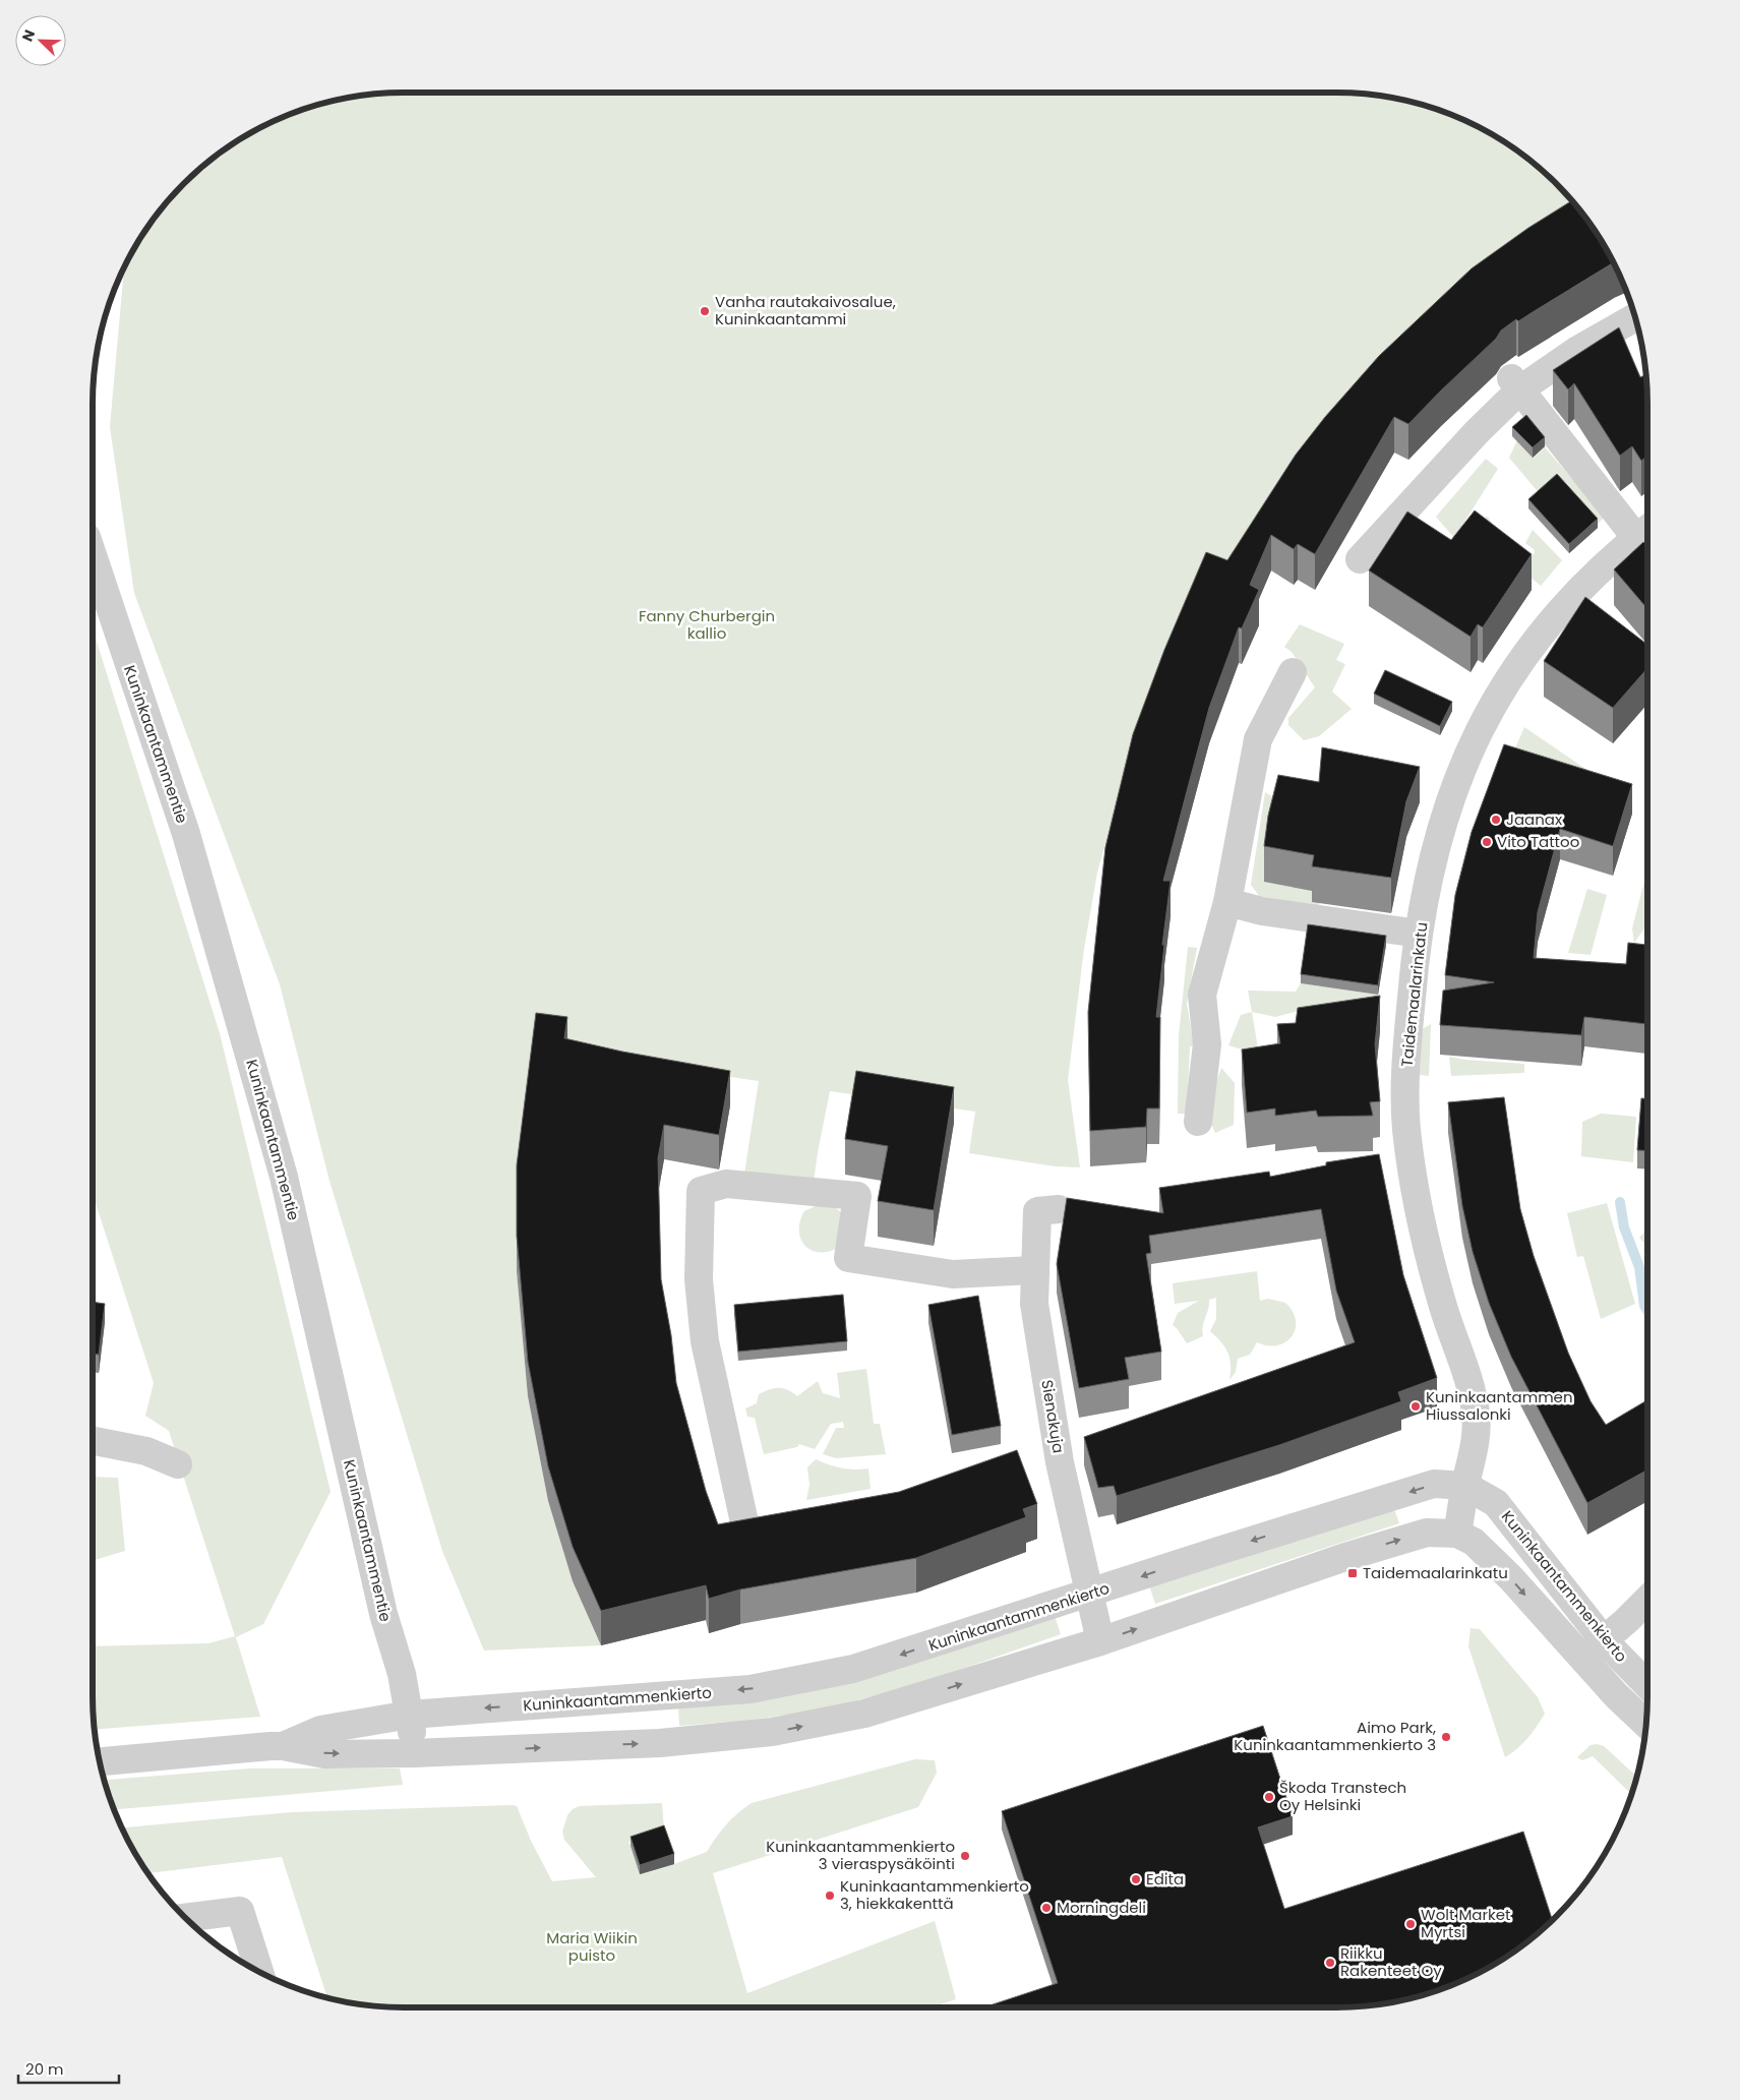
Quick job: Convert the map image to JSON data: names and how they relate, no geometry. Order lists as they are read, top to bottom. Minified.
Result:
{"streets":{"street":["Kuninkaantammentie","Taidemaalarinkatu","Sienakuja","Kuninkaantammenkierto"]},"crossings":[["Kuninkaantammentie","Kuninkaantammenkierto"],["Taidemaalarinkatu","Kuninkaantammenkierto"],["Sienakuja","Kuninkaantammenkierto"]],"parks":["Fanny Churbergin kallio","Maria Wiikin puisto"],"places":{"other":["Vanha rautakaivosalue, Kuninkaantammi","Jaanax","Vito Tattoo","Kuninkaantammen Hiussalonki","Aimo Park, Kuninkaantammenkierto 3","Škoda Transtech Oy Helsinki","Kuninkaantammenkierto 3 vieraspysäköinti","Edita","Kuninkaantammenkierto 3, hiekkakenttä","Morningdeli","Wolt Market Myrtsi","Riikku Rakenteet Oy"],"transit":["Taidemaalarinkatu"]},"scale_bar":"20 m","north":"top left"}
